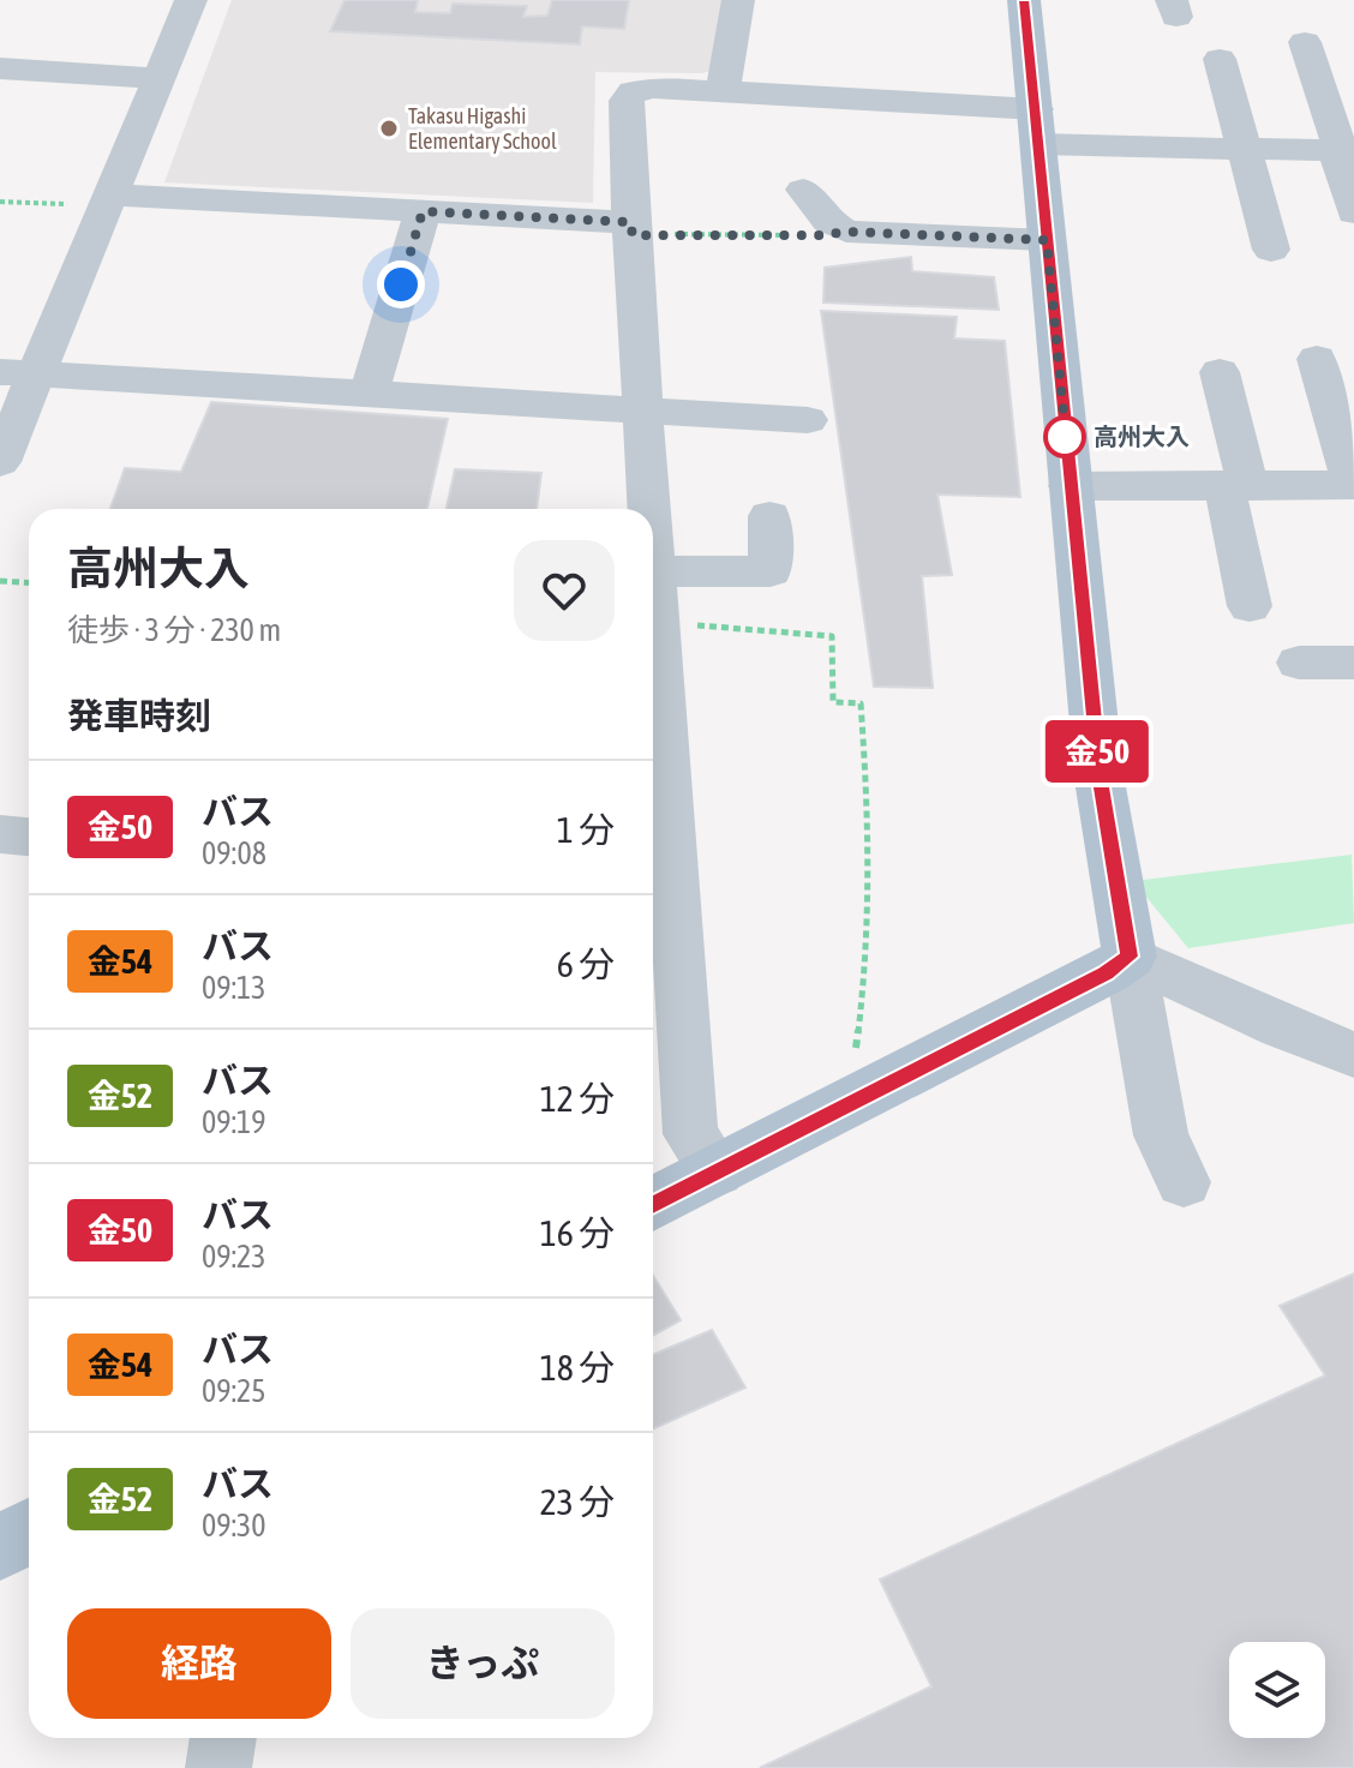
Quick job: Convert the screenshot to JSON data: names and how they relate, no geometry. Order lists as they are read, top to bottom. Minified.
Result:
{"places":["Takasu Higashi Elementary School","高州大入"],"lines":["bus line 金50"],"page":{"on_map":"金50","heading":[["高州大入","徒歩 · 3 分 · 230 m"],"発車時刻"],"list":[{"mark":"金50","name":"バス","note":"09:08","value":"1 分"},{"mark":"金54","name":"バス","note":"09:13","value":"6 分"},{"mark":"金52","name":"バス","note":"09:19","value":"12 分"},{"mark":"金50","name":"バス","note":"09:23","value":"16 分"},{"mark":"金54","name":"バス","note":"09:25","value":"18 分"},{"mark":"金52","name":"バス","note":"09:30","value":"23 分"}],"buttons":["経路","きっぷ"]}}
